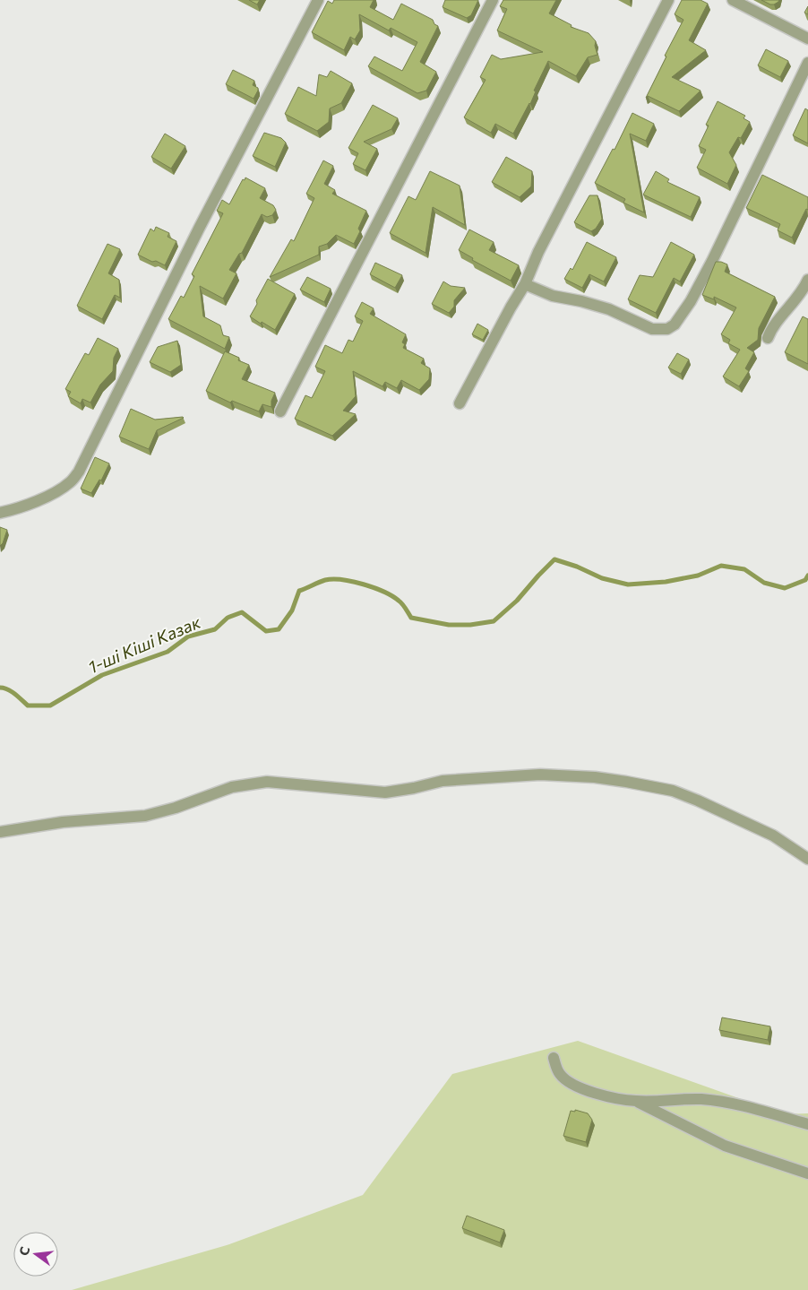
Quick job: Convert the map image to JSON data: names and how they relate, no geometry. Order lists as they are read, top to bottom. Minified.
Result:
{"water":["1-ші Кіші Казак"],"north":"left"}
